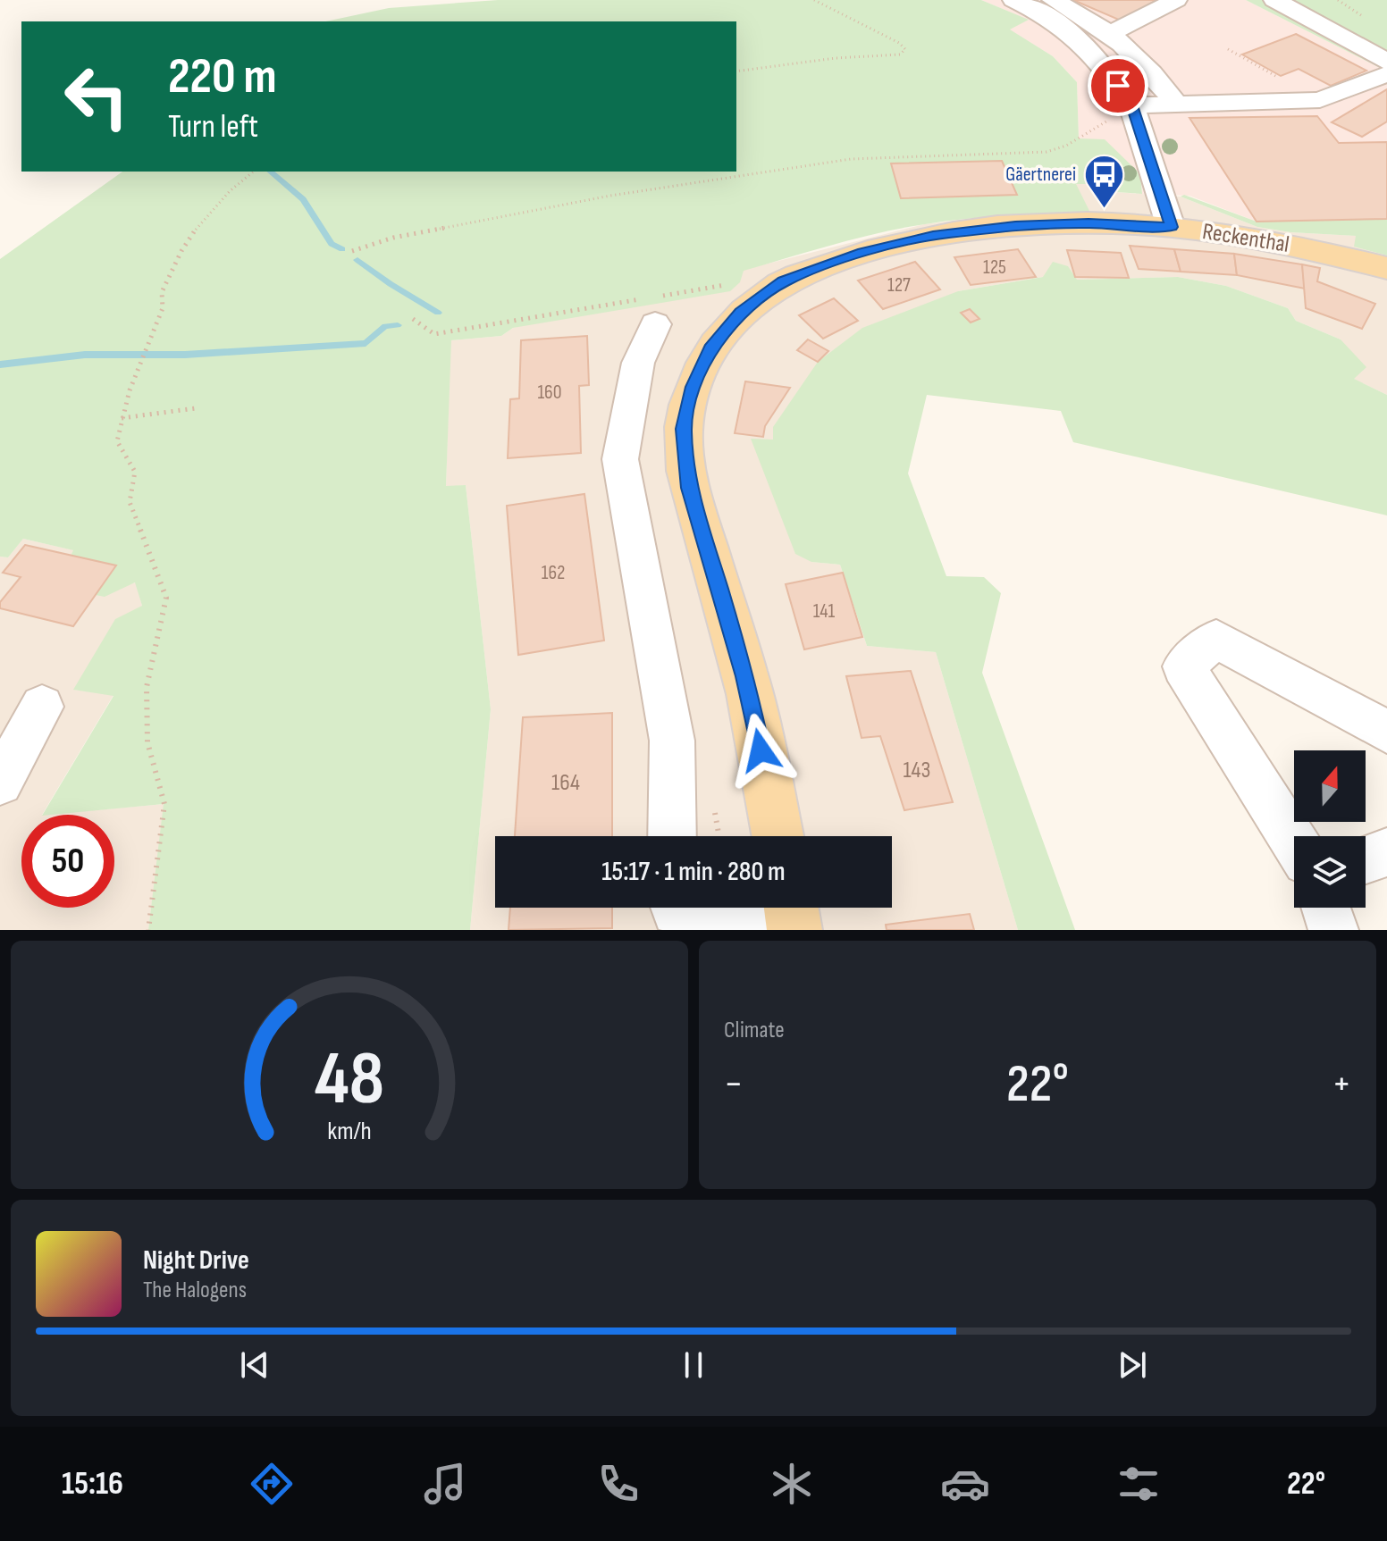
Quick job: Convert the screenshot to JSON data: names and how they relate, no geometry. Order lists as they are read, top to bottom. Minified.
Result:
{"streets":{"main road":["Reckenthal"]},"places":{"bus stop":["Gäertnerei"]},"house_numbers":["125","127","160","162","141","143","164"],"north":"top","page":{"turn":["220 m","Turn left"],"limit":"50","trip":"15:17 · 1 min · 280 m","tile":"Climate","heat":["−","22°","+"],"song":["Night Drive","The Halogens"],"tabs":["15:16","22°"],"gauge":["48","km/h"]}}
